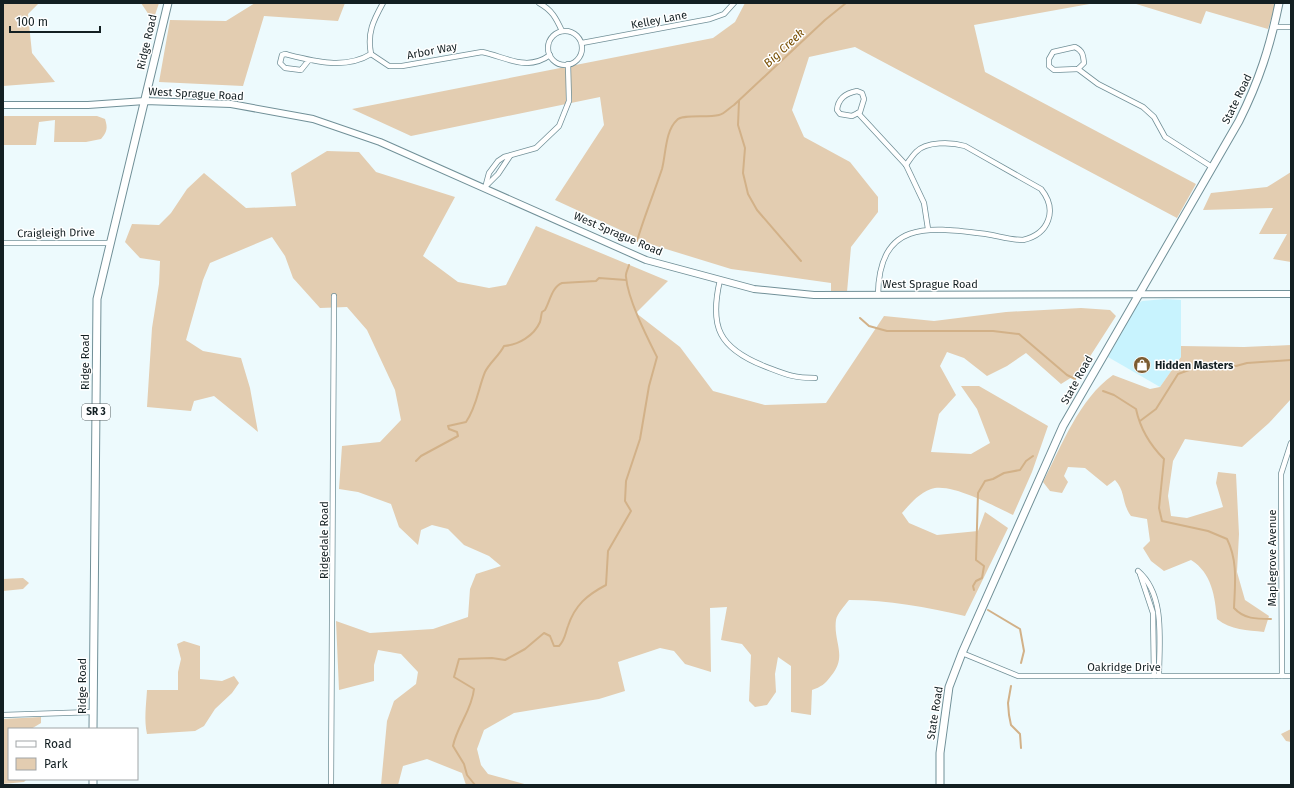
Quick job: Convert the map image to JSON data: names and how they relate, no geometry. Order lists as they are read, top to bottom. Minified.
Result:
{"streets":{"main road":["Ridge Road","State Road","SR 3"],"street":["Kelley Lane","Arbor Way","West Sprague Road","Craigleigh Drive","Ridgedale Road","Maplegrove Avenue","Oakridge Drive"]},"crossings":[["Kelley Lane","Arbor Way"],["Ridge Road","West Sprague Road"],["Ridge Road","Craigleigh Drive"],["West Sprague Road","State Road"],["State Road","Oakridge Drive"],["Maplegrove Avenue","Oakridge Drive"]],"water":["Big Creek"],"places":{"shop":["Hidden Masters"]},"legend":["Road","Park"],"scale_bar":"100 m"}
